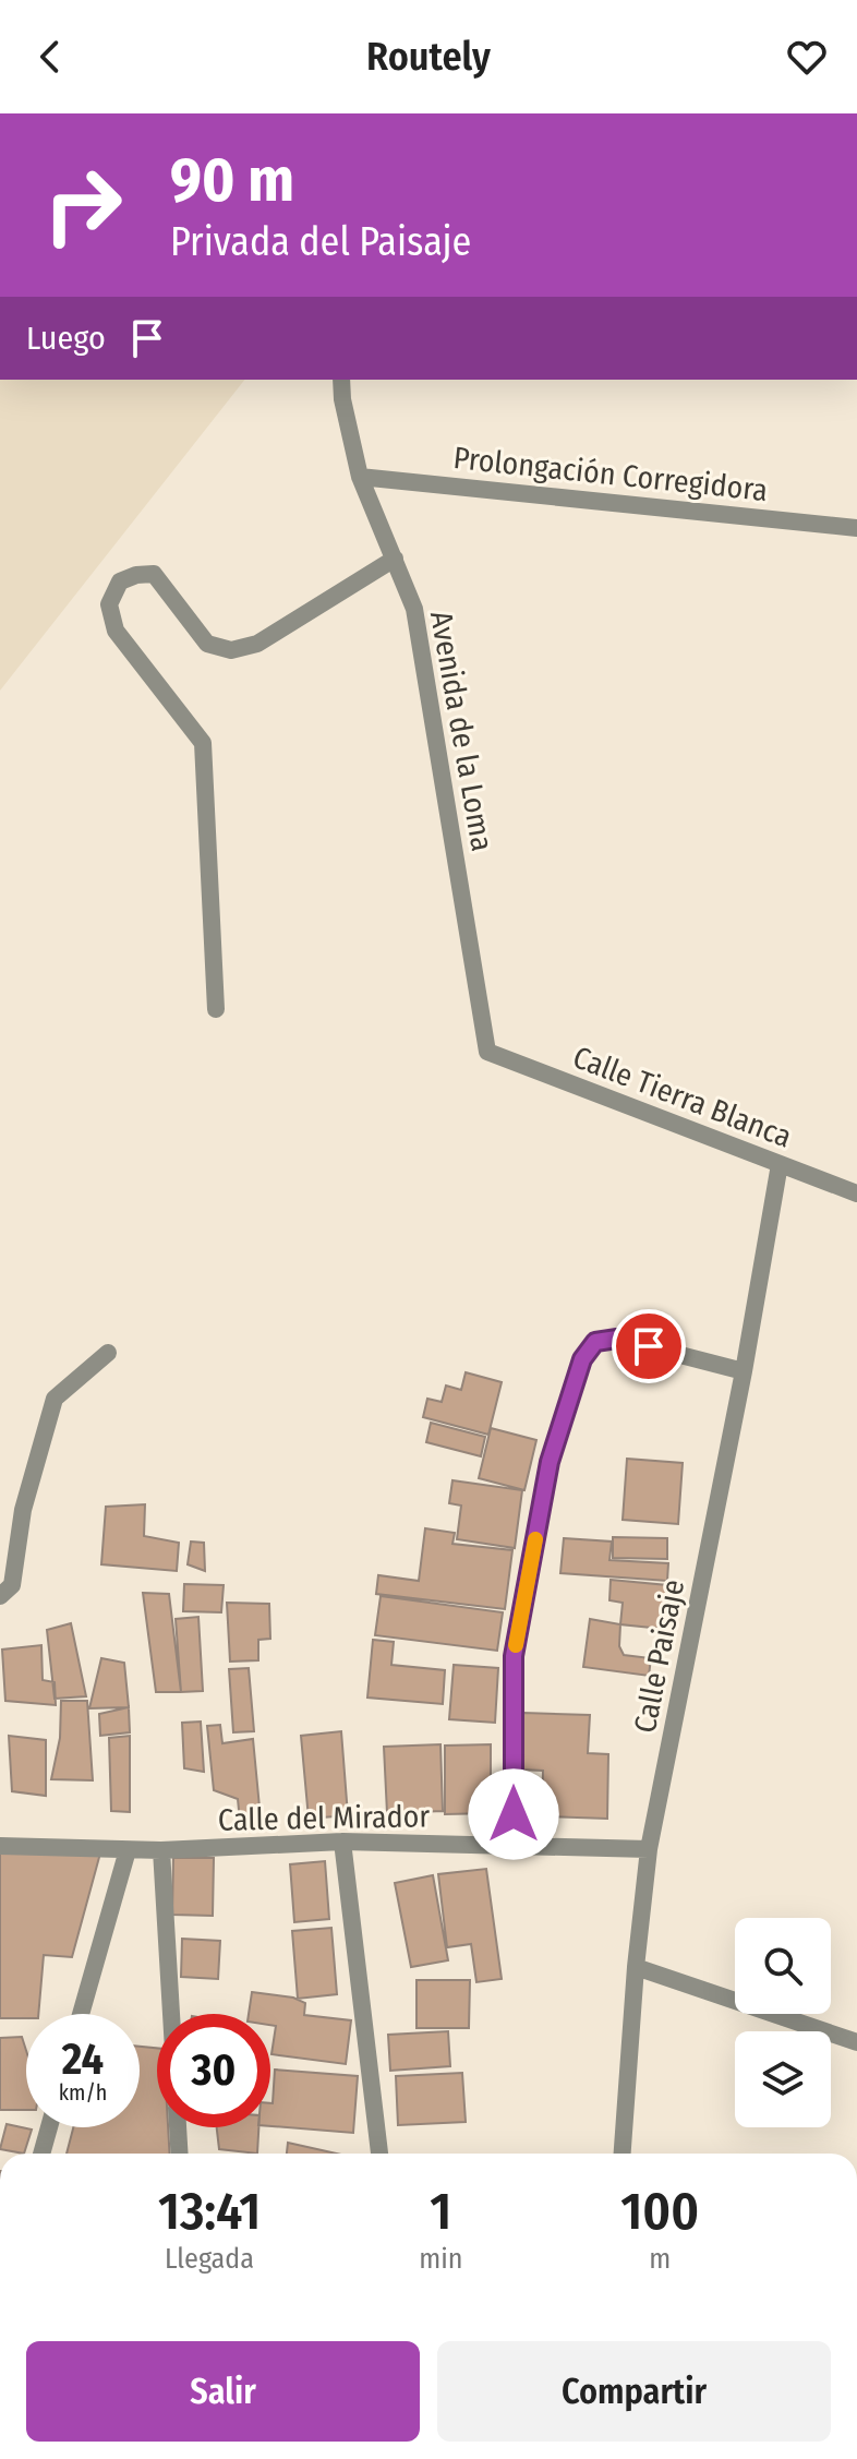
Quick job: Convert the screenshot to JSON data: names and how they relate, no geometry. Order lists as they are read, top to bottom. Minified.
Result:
{"streets":{"street":["Prolongación Corregidora","Avenida de la Loma","Calle Tierra Blanca","Calle Paisaje","Calle del Mirador"]},"crossings":[["Prolongación Corregidora","Avenida de la Loma"],["Avenida de la Loma","Calle Tierra Blanca"],["Calle Tierra Blanca","Calle Paisaje"],["Calle Paisaje","Calle del Mirador"]],"page":{"header":"Routely","turn":["90 m","Privada del Paisaje"],"then":"Luego","speed":"24 km/h","limit":"30","eta":["13:41","Llegada","1","min","100","m"],"buttons":["Salir","Compartir"]}}
